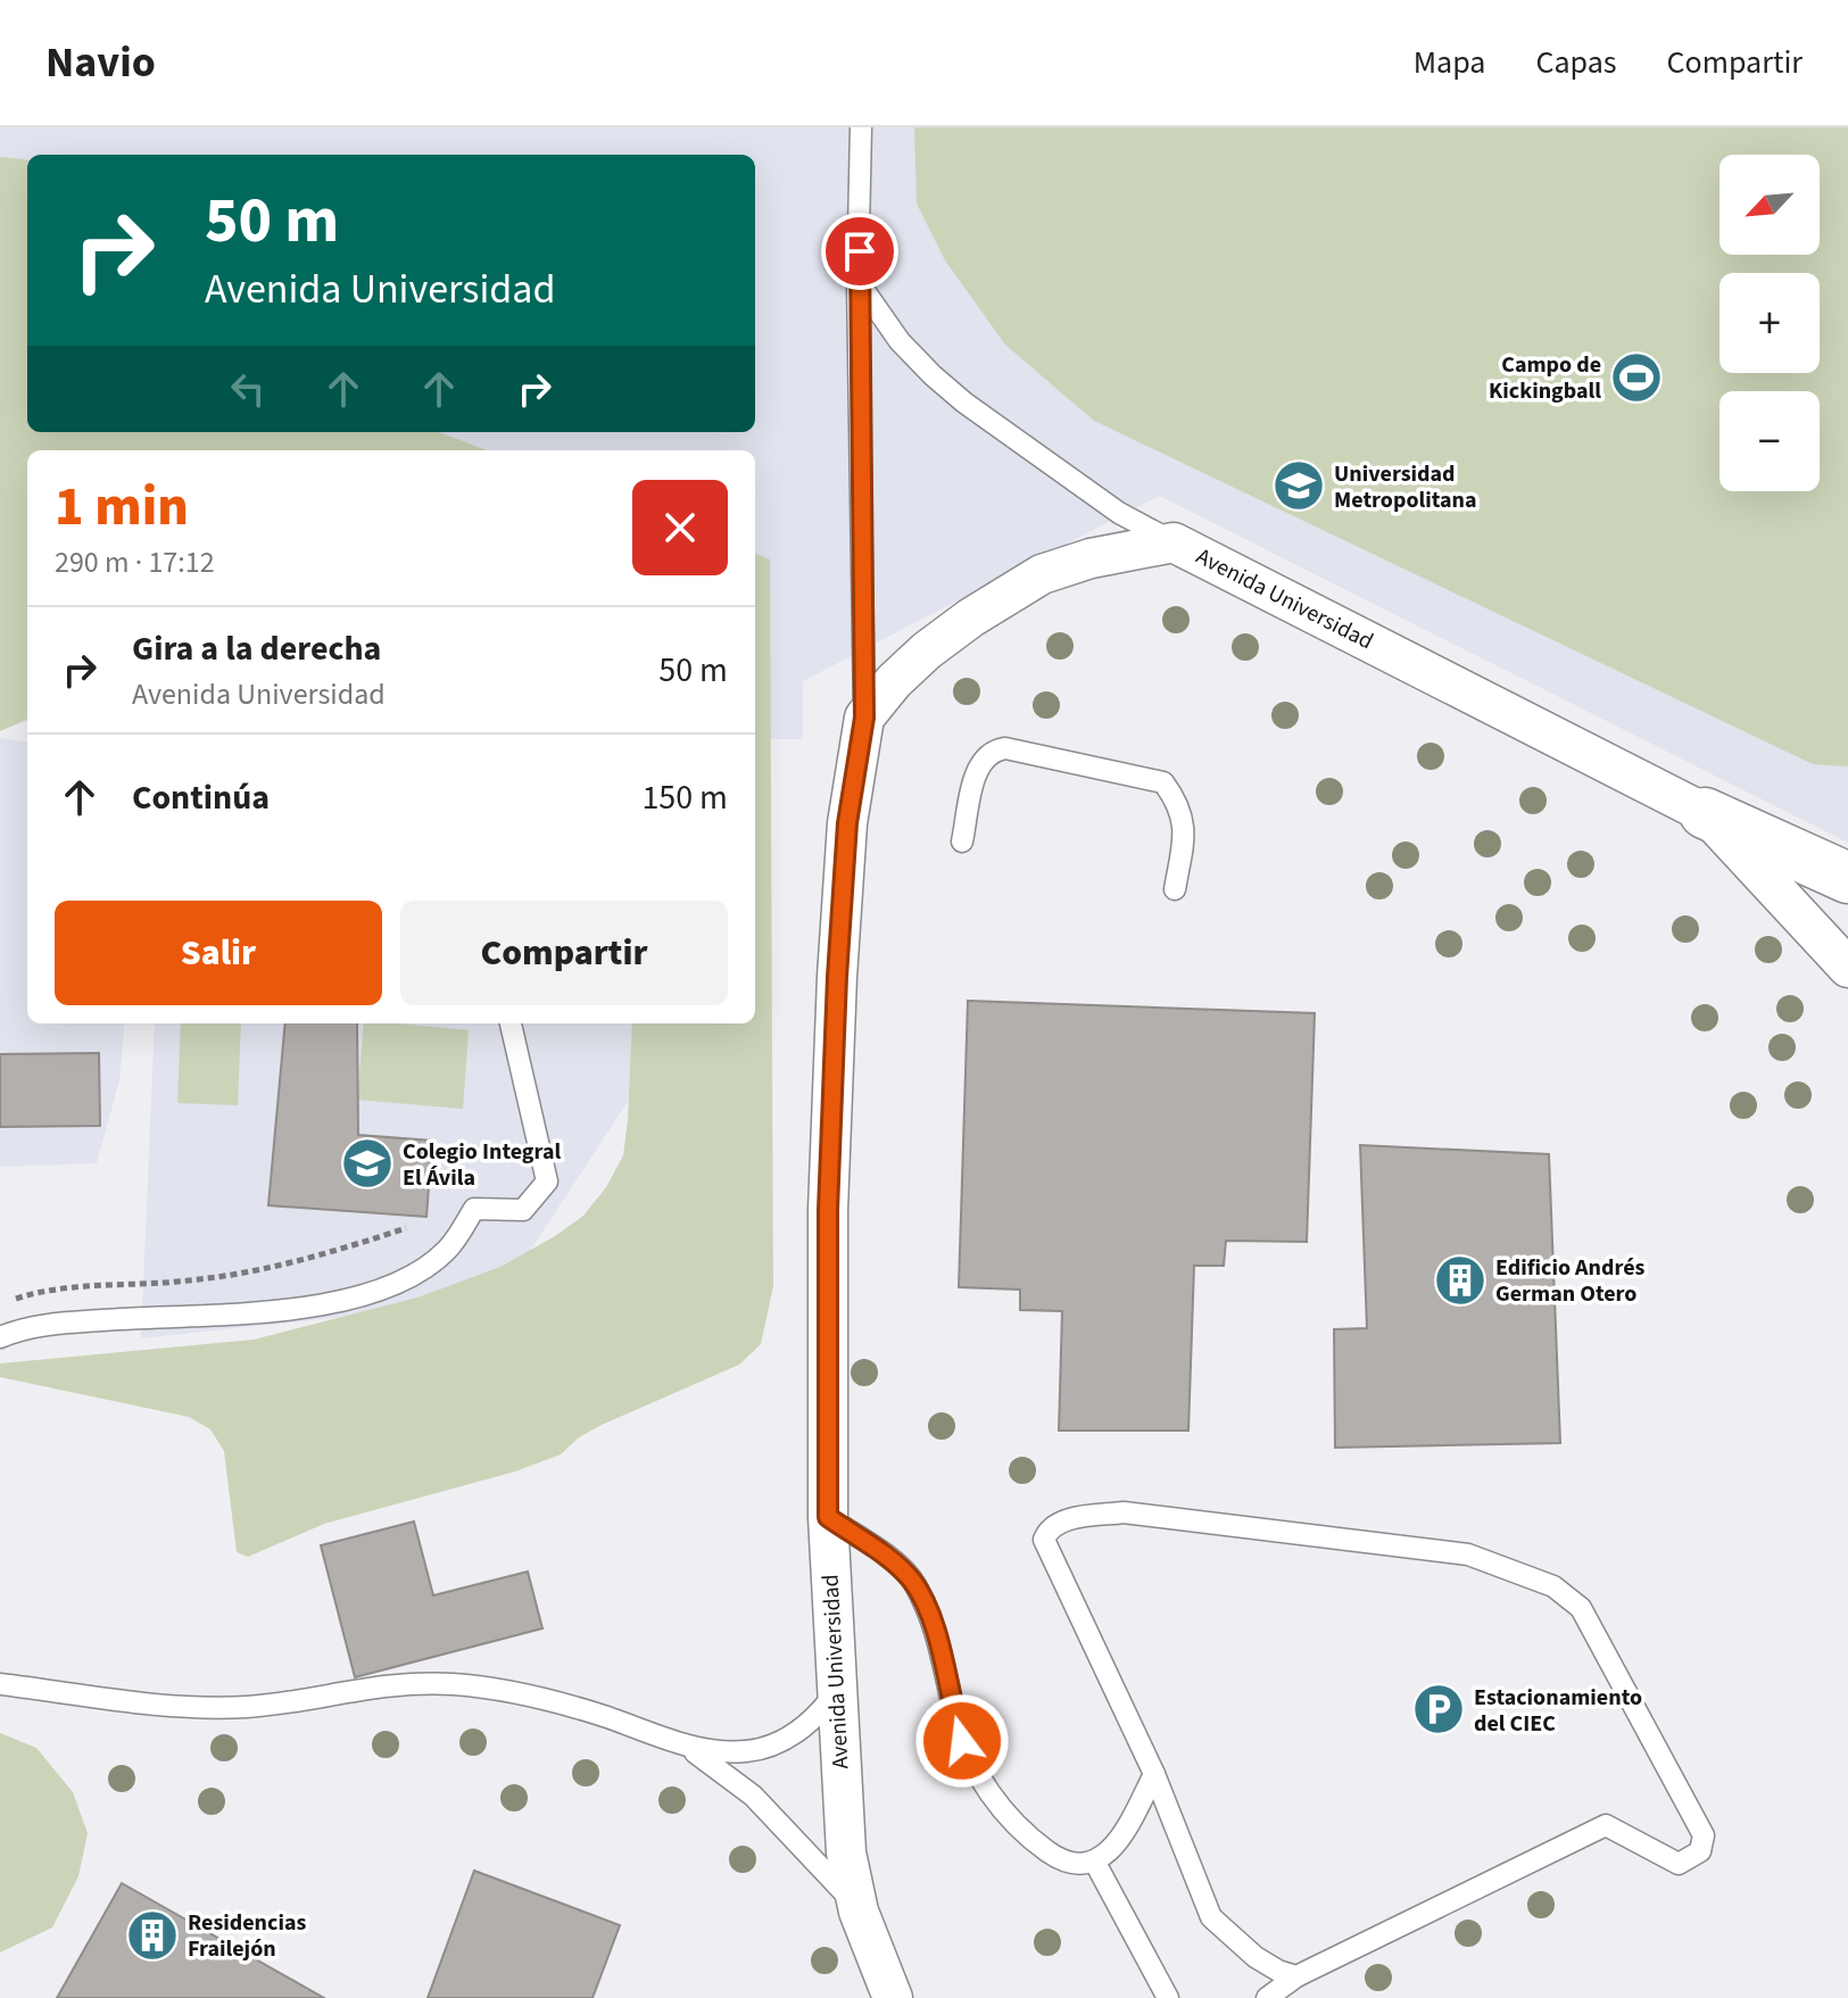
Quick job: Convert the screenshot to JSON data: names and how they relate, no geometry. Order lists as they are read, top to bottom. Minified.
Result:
{"streets":{"street":["Avenida Universidad"]},"places":{"sports":["Campo de Kickingball"],"school or university":["Universidad Metropolitana","Colegio Integral El Ávila"],"building":["Edificio Andrés German Otero","Residencias Frailejón"],"parking":["Estacionamiento del CIEC"]},"north":"bottom left","page":{"header":"Navio","nav":["Mapa","Capas","Compartir"],"map_buttons":["+","−"],"turn":["50 m","Avenida Universidad"],"heading":["1 min","290 m · 17:12"],"list":[{"name":"Gira a la derecha","note":"Avenida Universidad","value":"50 m"},{"name":"Continúa","value":"150 m"}],"buttons":["Salir","Compartir"]}}
